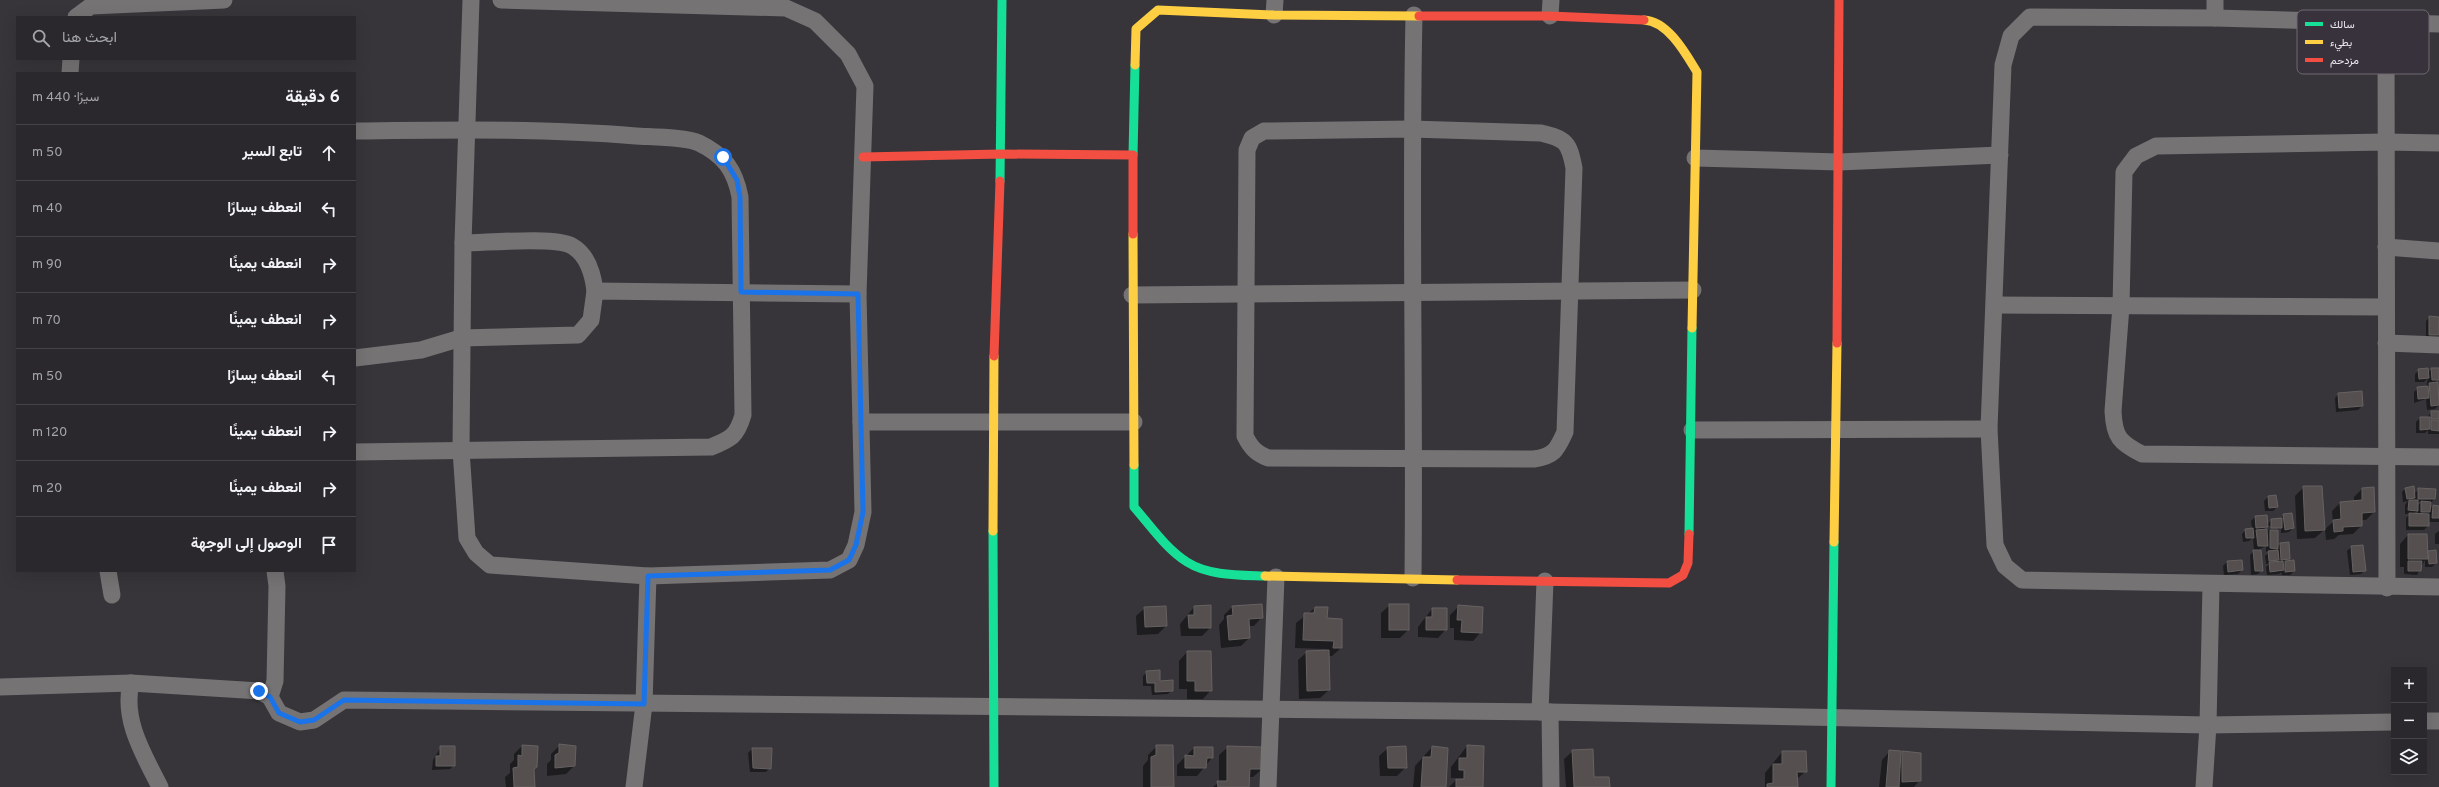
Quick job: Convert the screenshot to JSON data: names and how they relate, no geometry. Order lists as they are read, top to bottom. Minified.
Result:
{"legend":["سالك","بطيء","مزدحم"],"page":{"search":"ابحث هنا","heading":["6 دقيقة","سيرًا · 440 m"],"list":[["تابع السير","50 m"],["انعطف يسارًا","40 m"],["انعطف يمينًا","90 m"],["انعطف يمينًا","70 m"],["انعطف يسارًا","50 m"],["انعطف يمينًا","120 m"],["انعطف يمينًا","20 m"],"الوصول إلى الوجهة"],"map_buttons":["+","−"]}}
